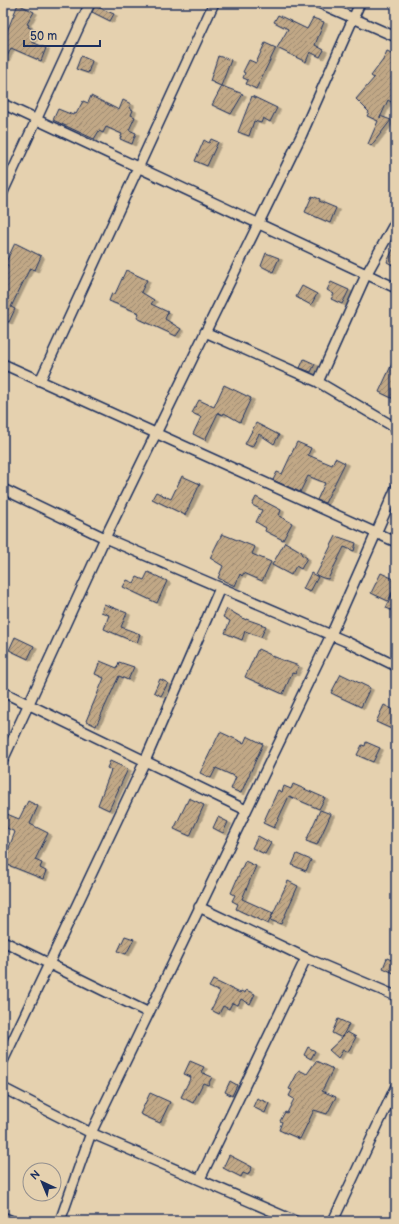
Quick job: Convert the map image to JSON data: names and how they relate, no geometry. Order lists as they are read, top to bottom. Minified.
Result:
{"scale_bar":"50 m","north":"top left"}
